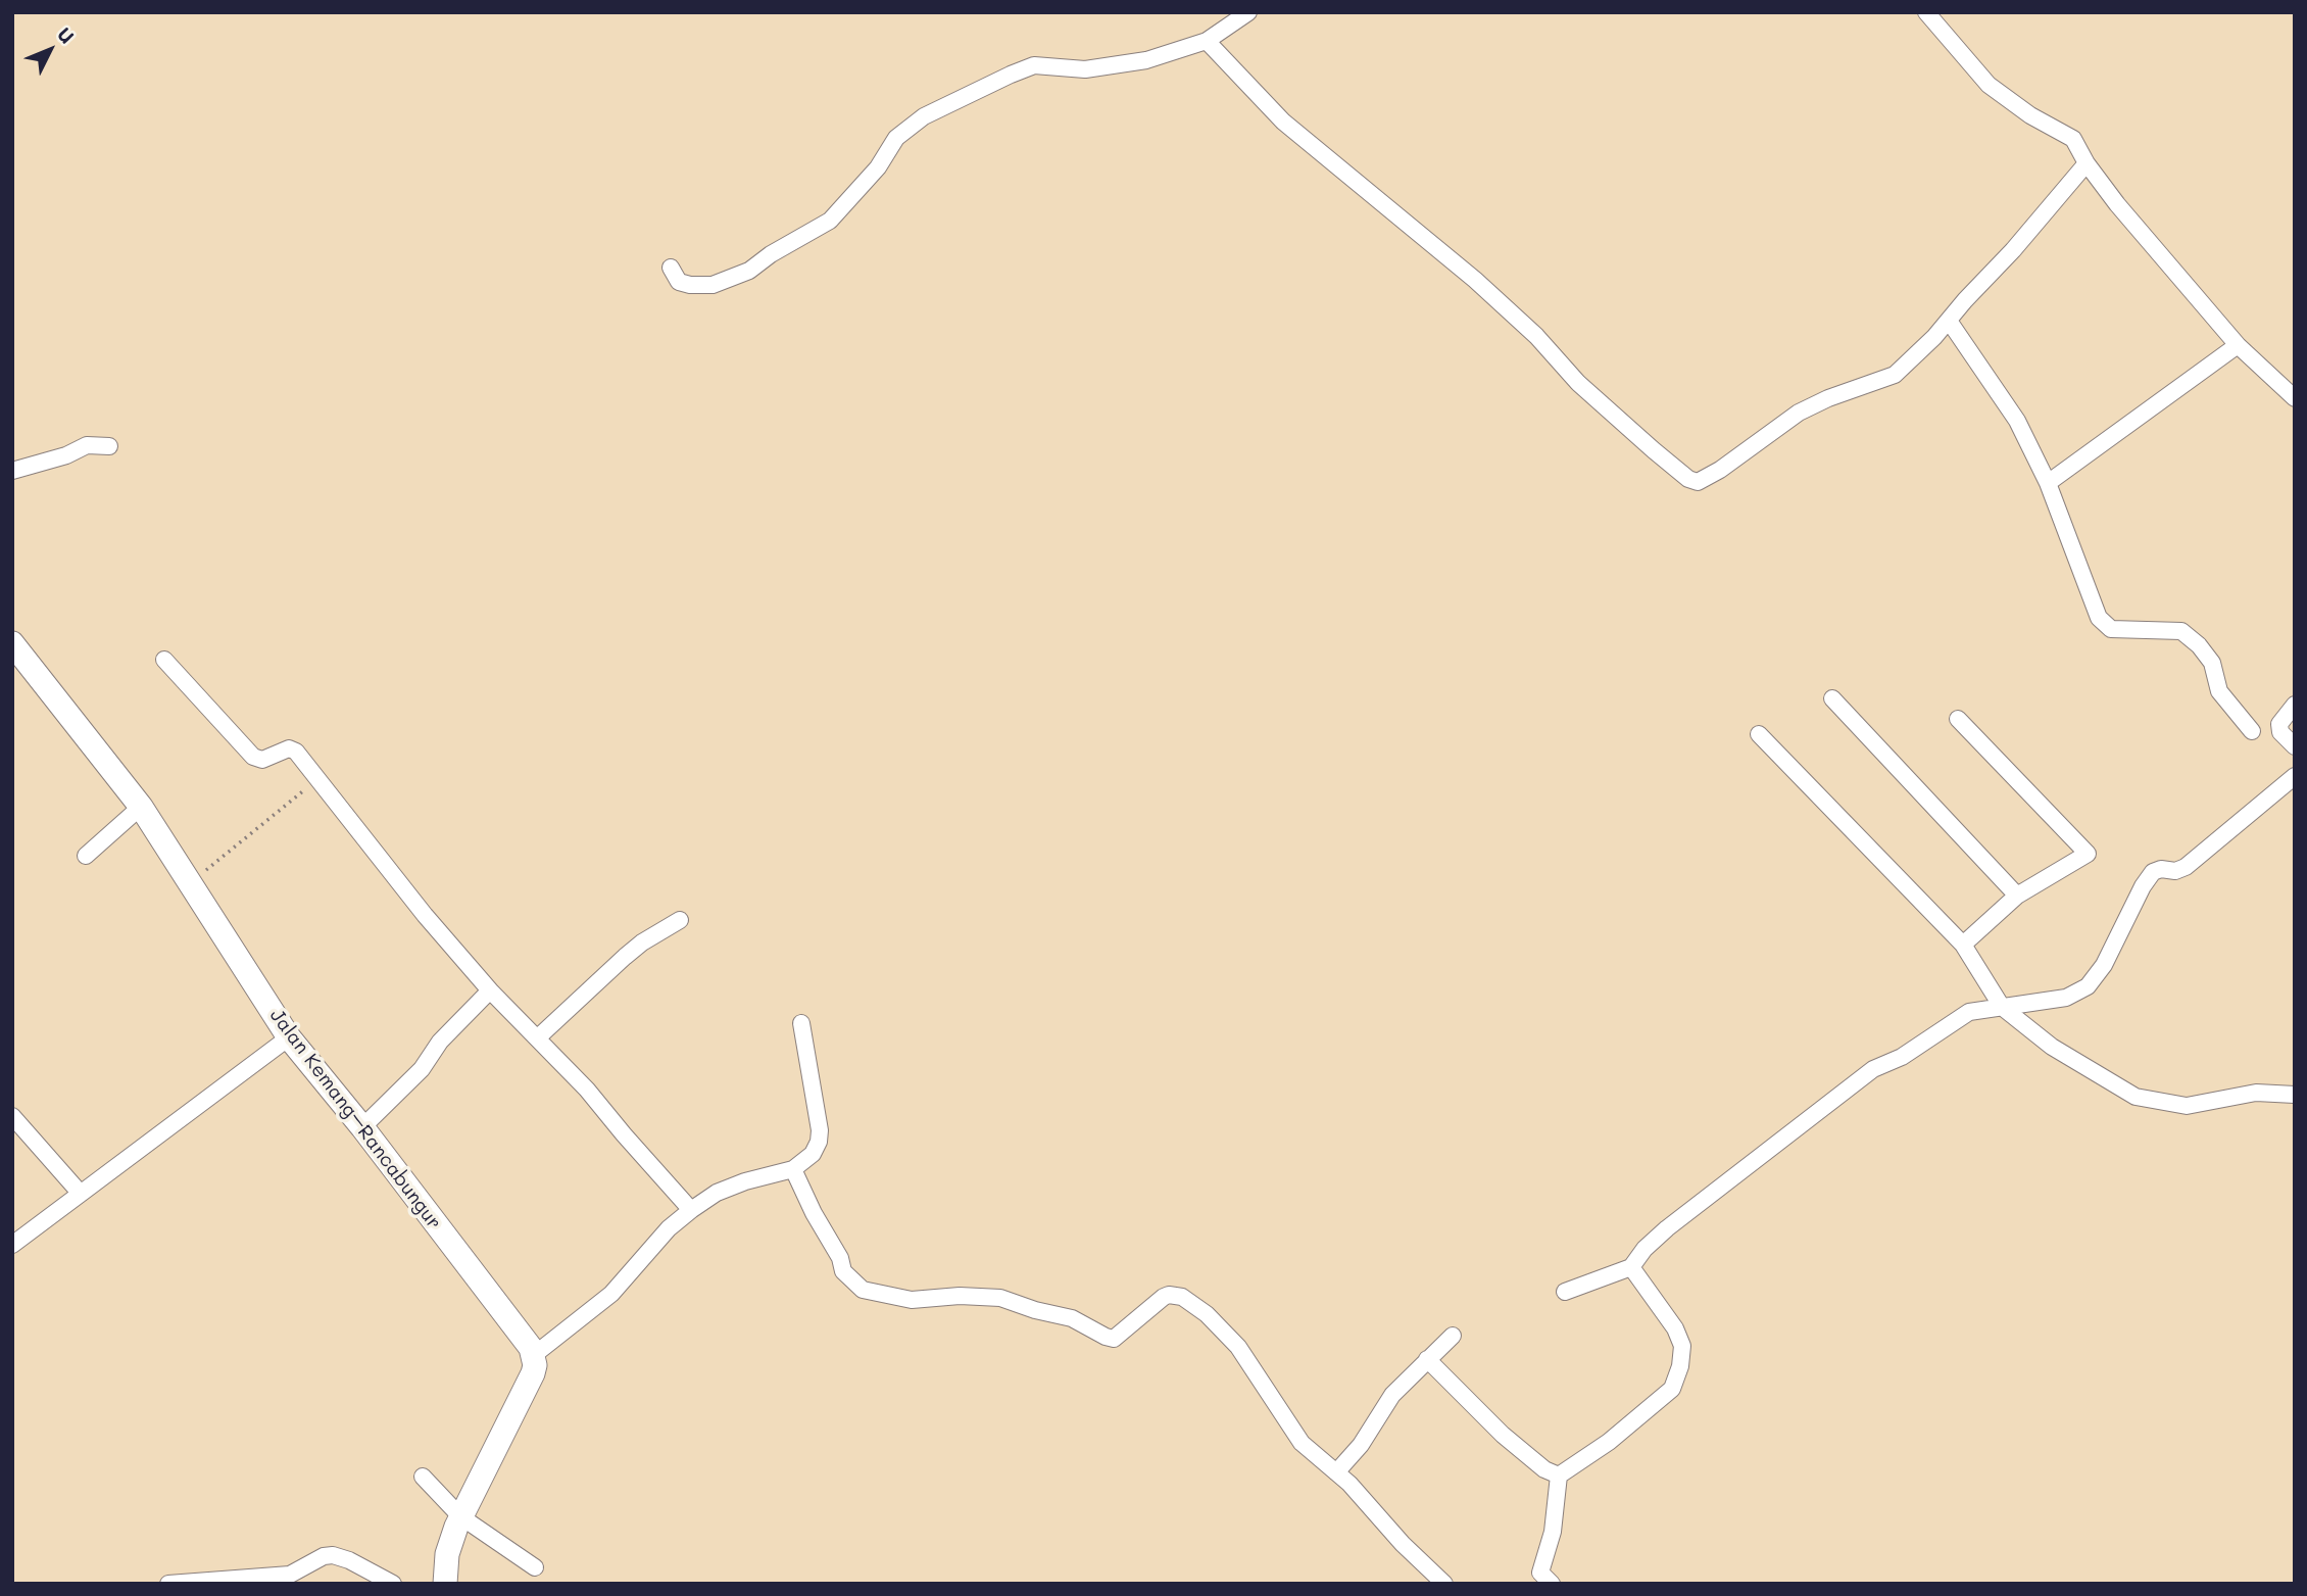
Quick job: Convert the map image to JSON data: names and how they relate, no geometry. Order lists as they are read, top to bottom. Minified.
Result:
{"streets":{"street":["Jalan Kemang–Rancabungur"]},"north":"top right"}
